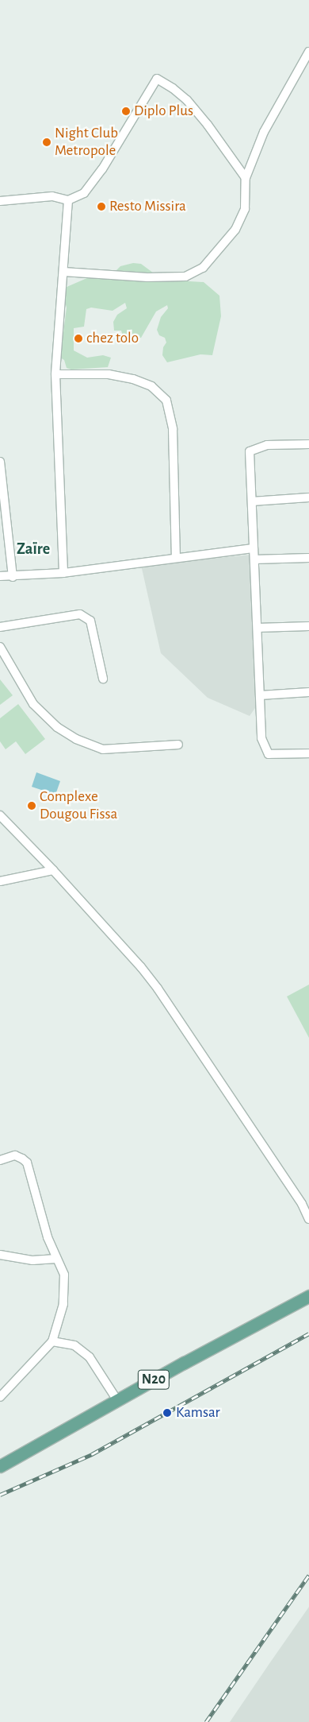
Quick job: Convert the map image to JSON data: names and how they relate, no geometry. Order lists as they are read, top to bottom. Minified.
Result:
{"streets":{"main road":["N20"]},"districts":["Zaïre"],"places":["Diplo Plus","Night Club Metropole","Resto Missira","chez tolo","Complexe Dougou Fissa","Kamsar"]}
